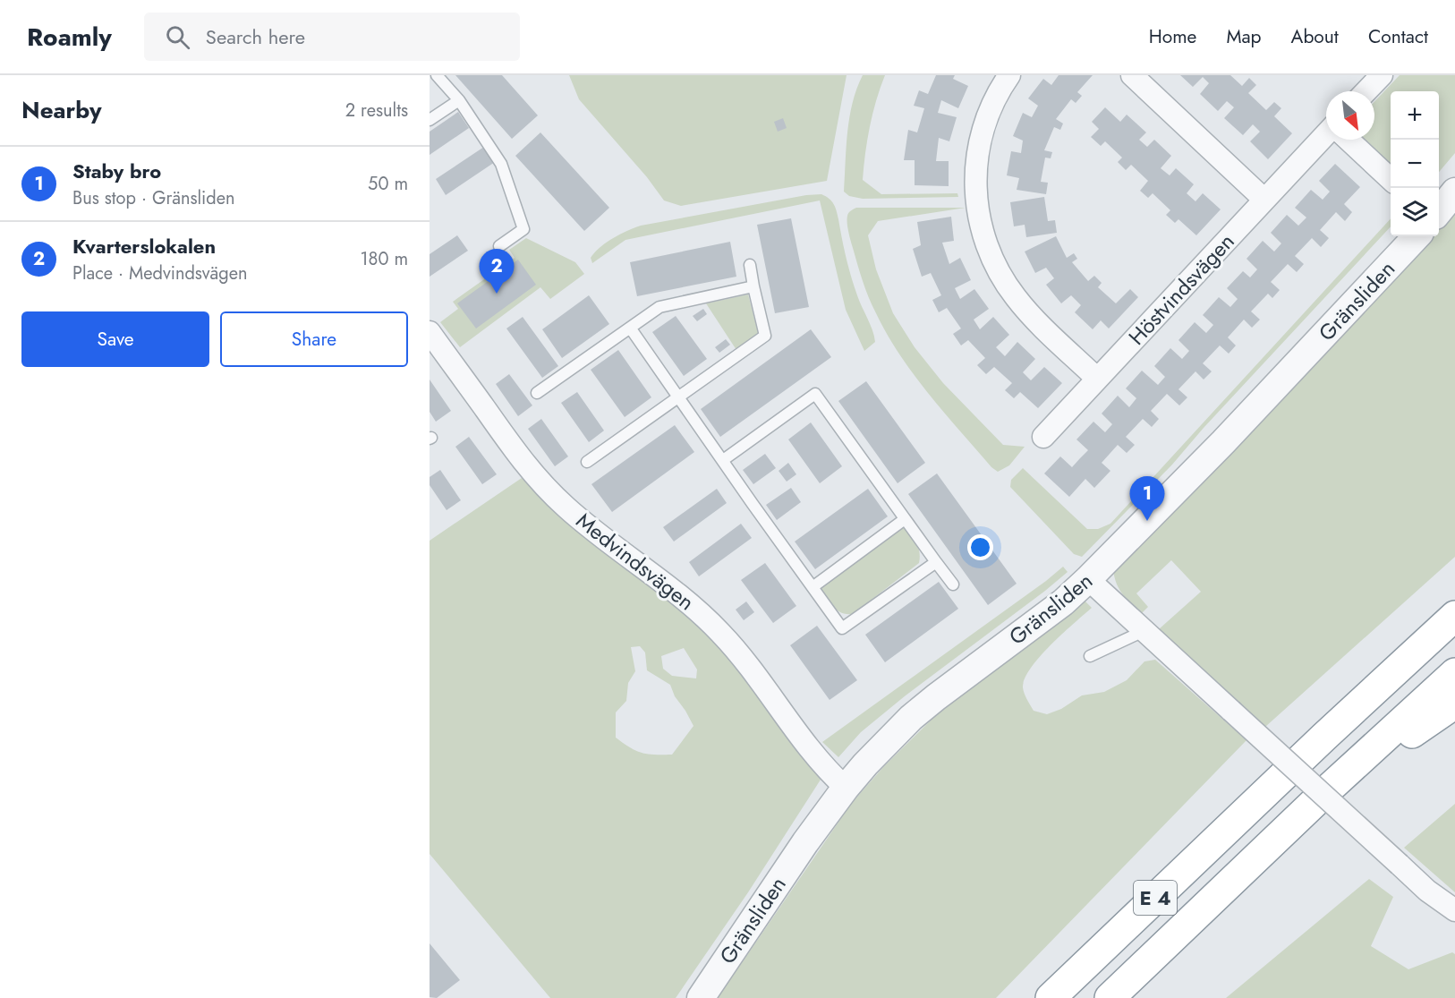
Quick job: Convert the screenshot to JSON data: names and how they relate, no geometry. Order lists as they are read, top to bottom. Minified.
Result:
{"streets":{"highway":["E 4"],"street":["Höstvindsvägen","Gränsliden","Medvindsvägen"]},"crossings":[["Gränsliden","Medvindsvägen"]],"north":"bottom right","page":{"header":"Roamly","search":"Search here","nav":["Home","Map","About","Contact"],"heading":["Nearby","2 results"],"map_buttons":["+","−"],"list":[{"mark":"1","name":"Staby bro","note":"Bus stop · Gränsliden","value":"50 m"},{"mark":"2","name":"Kvarterslokalen","note":"Place · Medvindsvägen","value":"180 m"}],"pins":["2","1"],"buttons":["Save","Share"]}}
